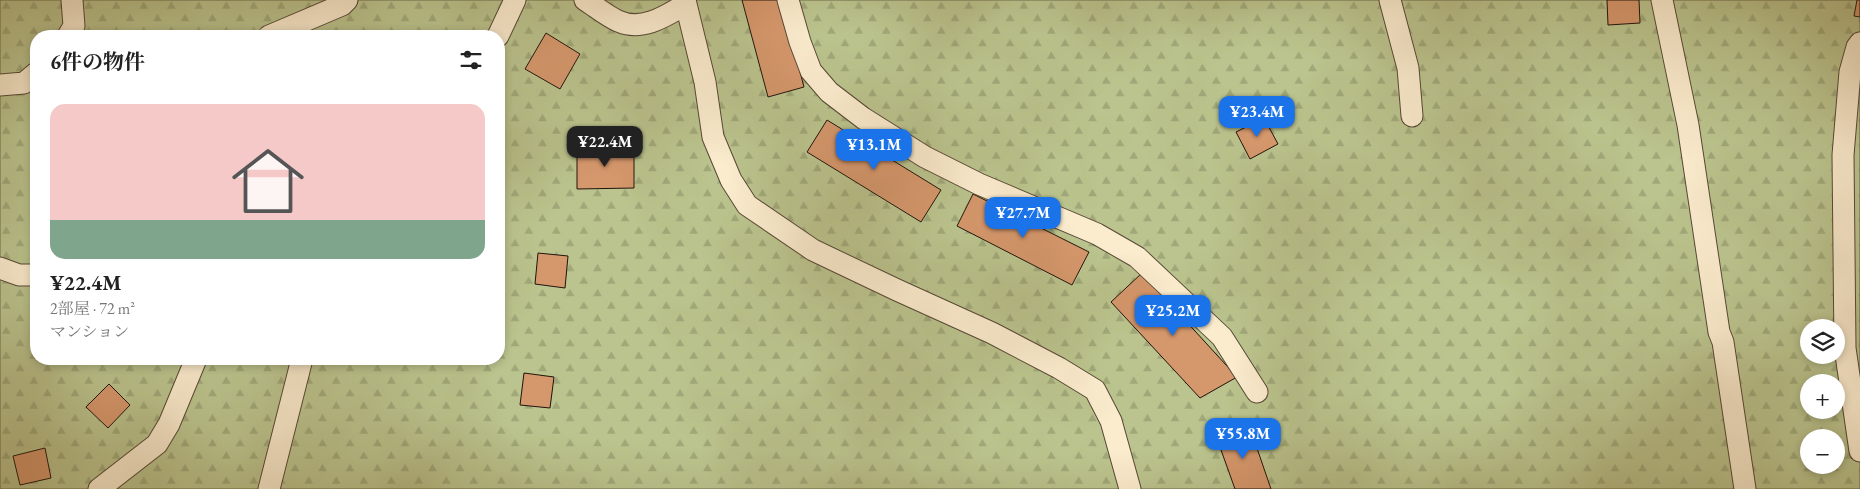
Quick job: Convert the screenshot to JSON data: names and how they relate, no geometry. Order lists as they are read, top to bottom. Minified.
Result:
{"page":{"heading":"6件の物件","list":[{"name":"¥22.4M","note":"2部屋 · 72 m² · マンション"}],"price":["¥23.4M","¥22.4M","¥13.1M","¥27.7M","¥25.2M","¥55.8M"],"map_buttons":["+","−"]}}
